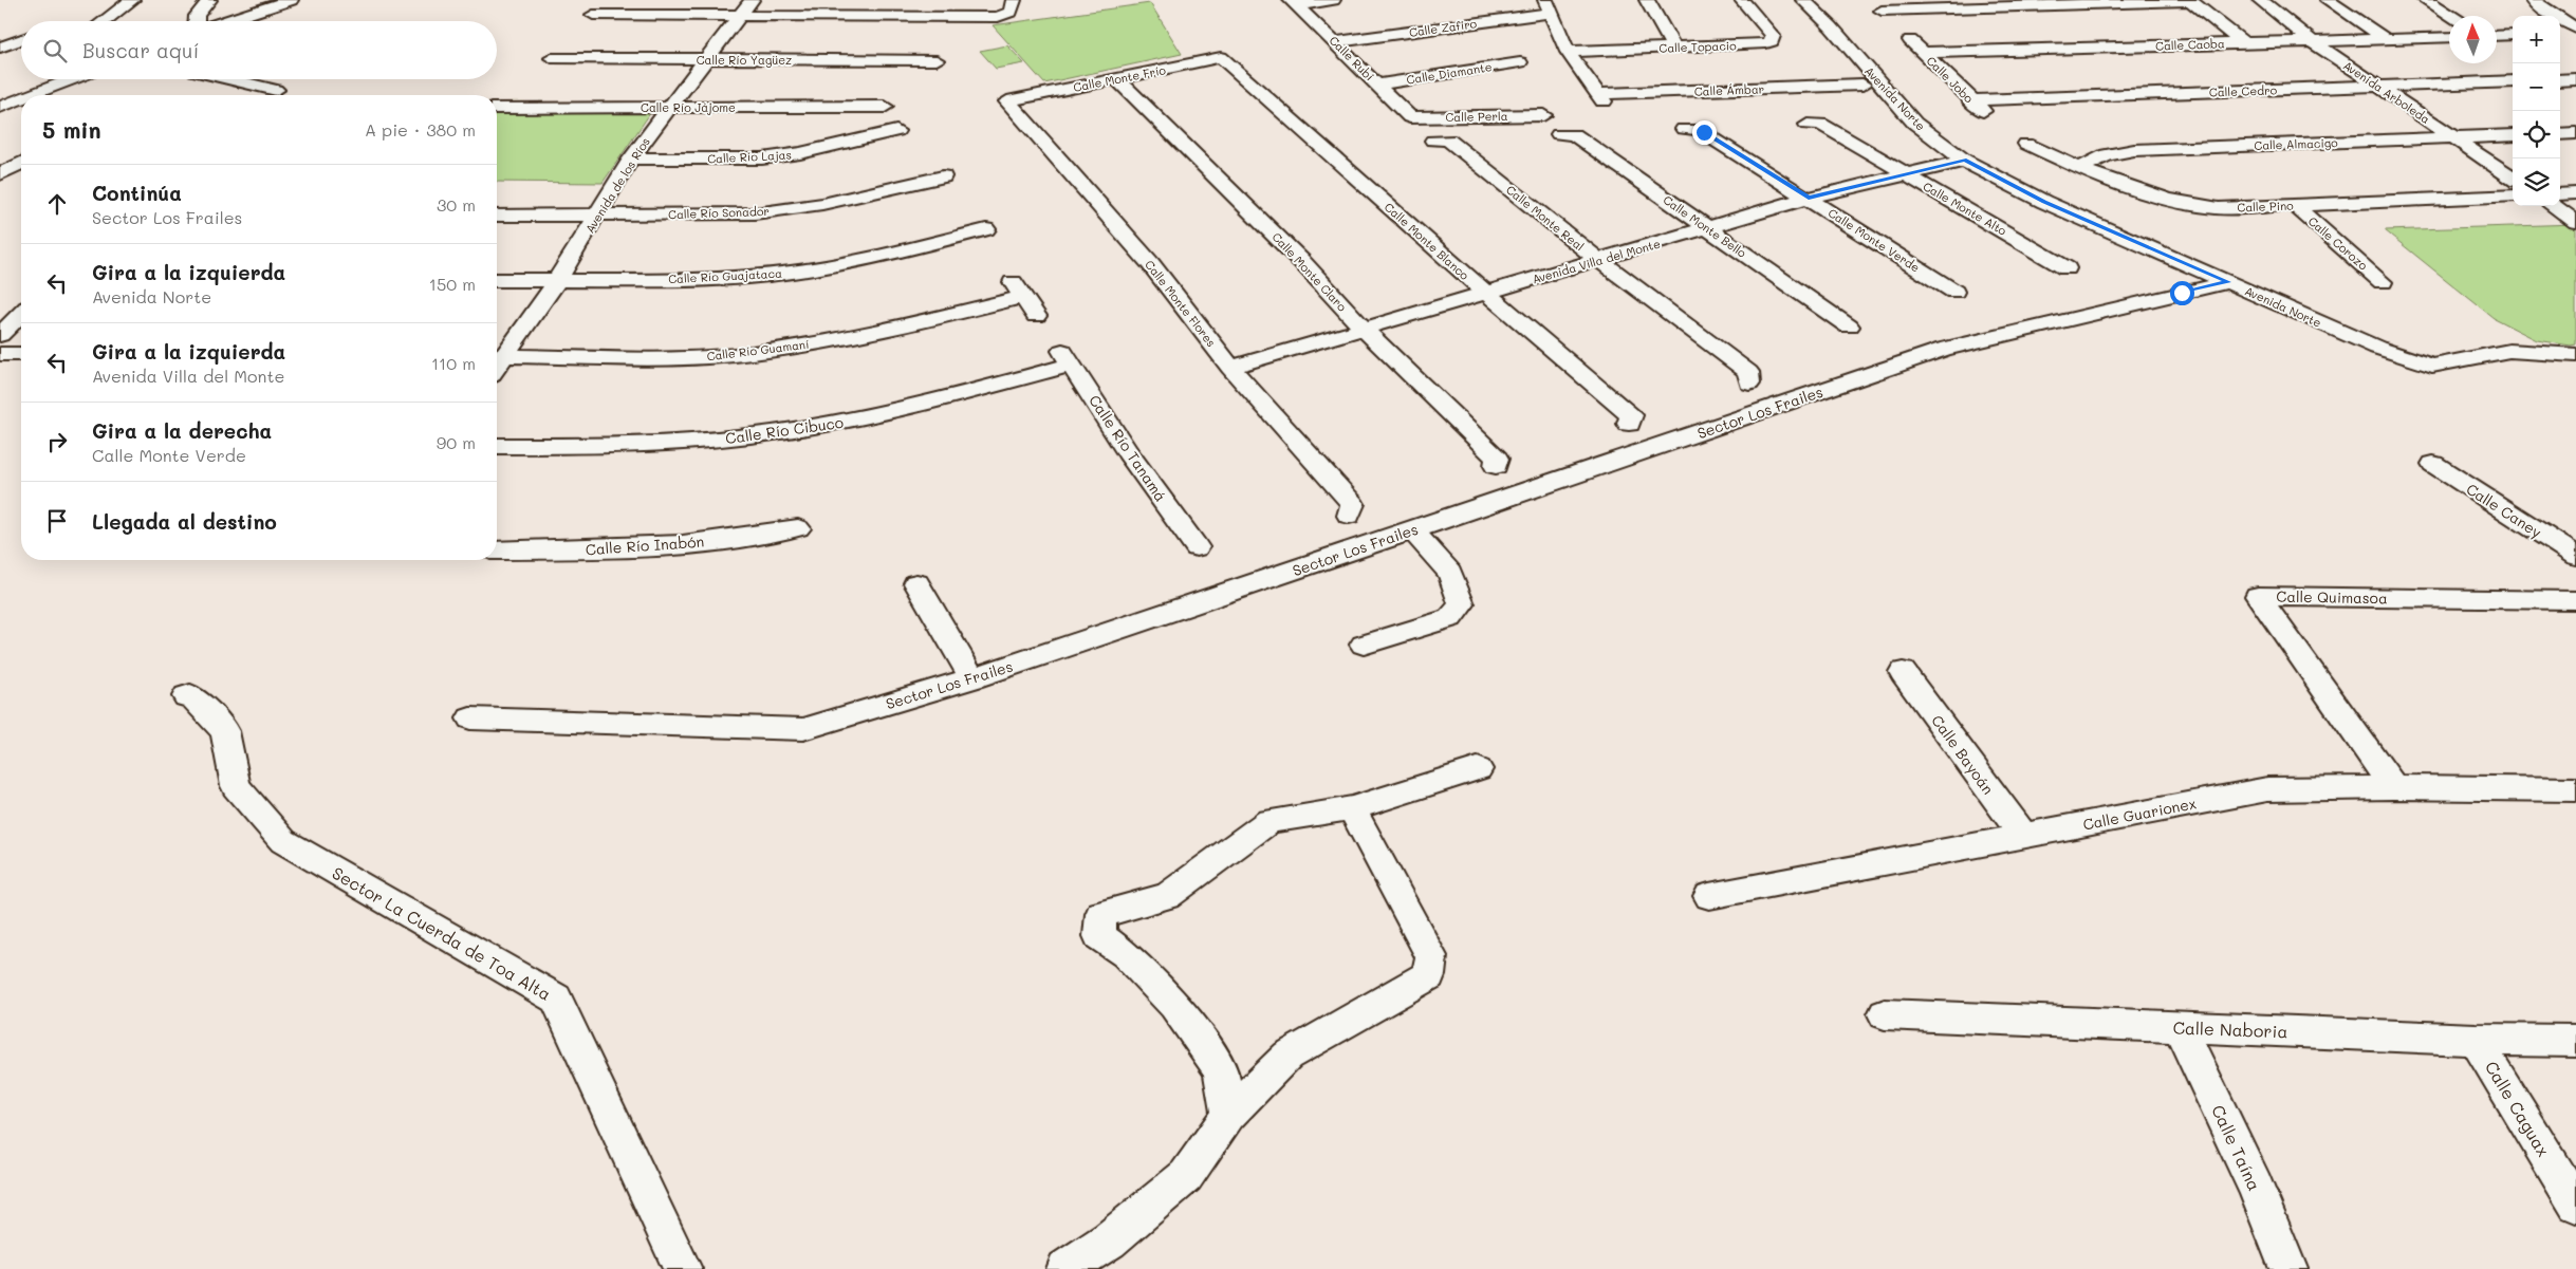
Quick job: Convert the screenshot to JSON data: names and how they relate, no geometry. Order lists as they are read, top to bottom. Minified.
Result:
{"streets":{"street":["Calle Zafiro","Calle Caoba","Calle Topacio","Calle Rubí","Calle Río Yagüez","Calle Diamante","Calle Monte Frío","Calle Jobo","Calle Ámbar","Calle Cedro","Avenida Arboleda","Avenida Norte","Calle Río Jájome","Calle Perla","Calle Almacigo","Calle Río Lajas","Avenida de los Ríos","Calle Pino","Calle Monte Alto","Calle Río Sonador","Calle Monte Real","Calle Monte Bello","Calle Monte Verde","Calle Monte Blanco","Calle Corozo","Avenida Villa del Monte","Calle Monte Claro","Calle Río Guajataca","Calle Monte Flores","Calle Río Guamaní","Sector Los Frailes","Calle Río Cibuco","Calle Río Tanamá","Calle Caney","Calle Río Inabón","Calle Quimasoa","Calle Bayoán","Calle Guarionex","Sector La Cuerda de Toa Alta","Calle Naboria","Calle Caguax","Calle Taína"]},"crossings":[["Calle Zafiro","Calle Rubí"],["Calle Caoba","Calle Jobo"],["Calle Caoba","Avenida Arboleda"],["Calle Topacio","Calle Ámbar"],["Calle Rubí","Calle Diamante"],["Calle Rubí","Calle Perla"],["Calle Río Yagüez","Avenida de los Ríos"],["Calle Monte Frío","Calle Monte Blanco"],["Calle Monte Frío","Calle Monte Claro"],["Calle Monte Frío","Calle Monte Flores"],["Calle Jobo","Calle Cedro"],["Calle Cedro","Avenida Arboleda"],["Avenida Arboleda","Calle Almacigo"],["Avenida Norte","Avenida Villa del Monte"],["Avenida Norte","Sector Los Frailes"],["Calle Río Jájome","Calle Río Lajas"],["Calle Río Jájome","Avenida de los Ríos"],["Calle Almacigo","Calle Pino"],["Calle Río Lajas","Avenida de los Ríos"],["Avenida de los Ríos","Calle Río Sonador"],["Avenida de los Ríos","Calle Río Guajataca"],["Avenida de los Ríos","Calle Río Guamaní"],["Calle Pino","Calle Corozo"],["Calle Monte Alto","Avenida Villa del Monte"],["Calle Monte Real","Avenida Villa del Monte"],["Calle Monte Bello","Avenida Villa del Monte"],["Calle Monte Verde","Avenida Villa del Monte"],["Calle Monte Blanco","Avenida Villa del Monte"],["Avenida Villa del Monte","Calle Monte Claro"],["Avenida Villa del Monte","Calle Monte Flores"],["Calle Río Cibuco","Calle Río Tanamá"],["Calle Quimasoa","Calle Guarionex"],["Calle Bayoán","Calle Guarionex"],["Calle Naboria","Calle Caguax"],["Calle Naboria","Calle Taína"]],"north":"top","page":{"map_buttons":["+","−"],"search":"Buscar aquí","heading":["5 min","A pie · 380 m"],"list":[["Continúa","Sector Los Frailes","30 m"],["Gira a la izquierda","Avenida Norte","150 m"],["Gira a la izquierda","Avenida Villa del Monte","110 m"],["Gira a la derecha","Calle Monte Verde","90 m"],"Llegada al destino"]}}
